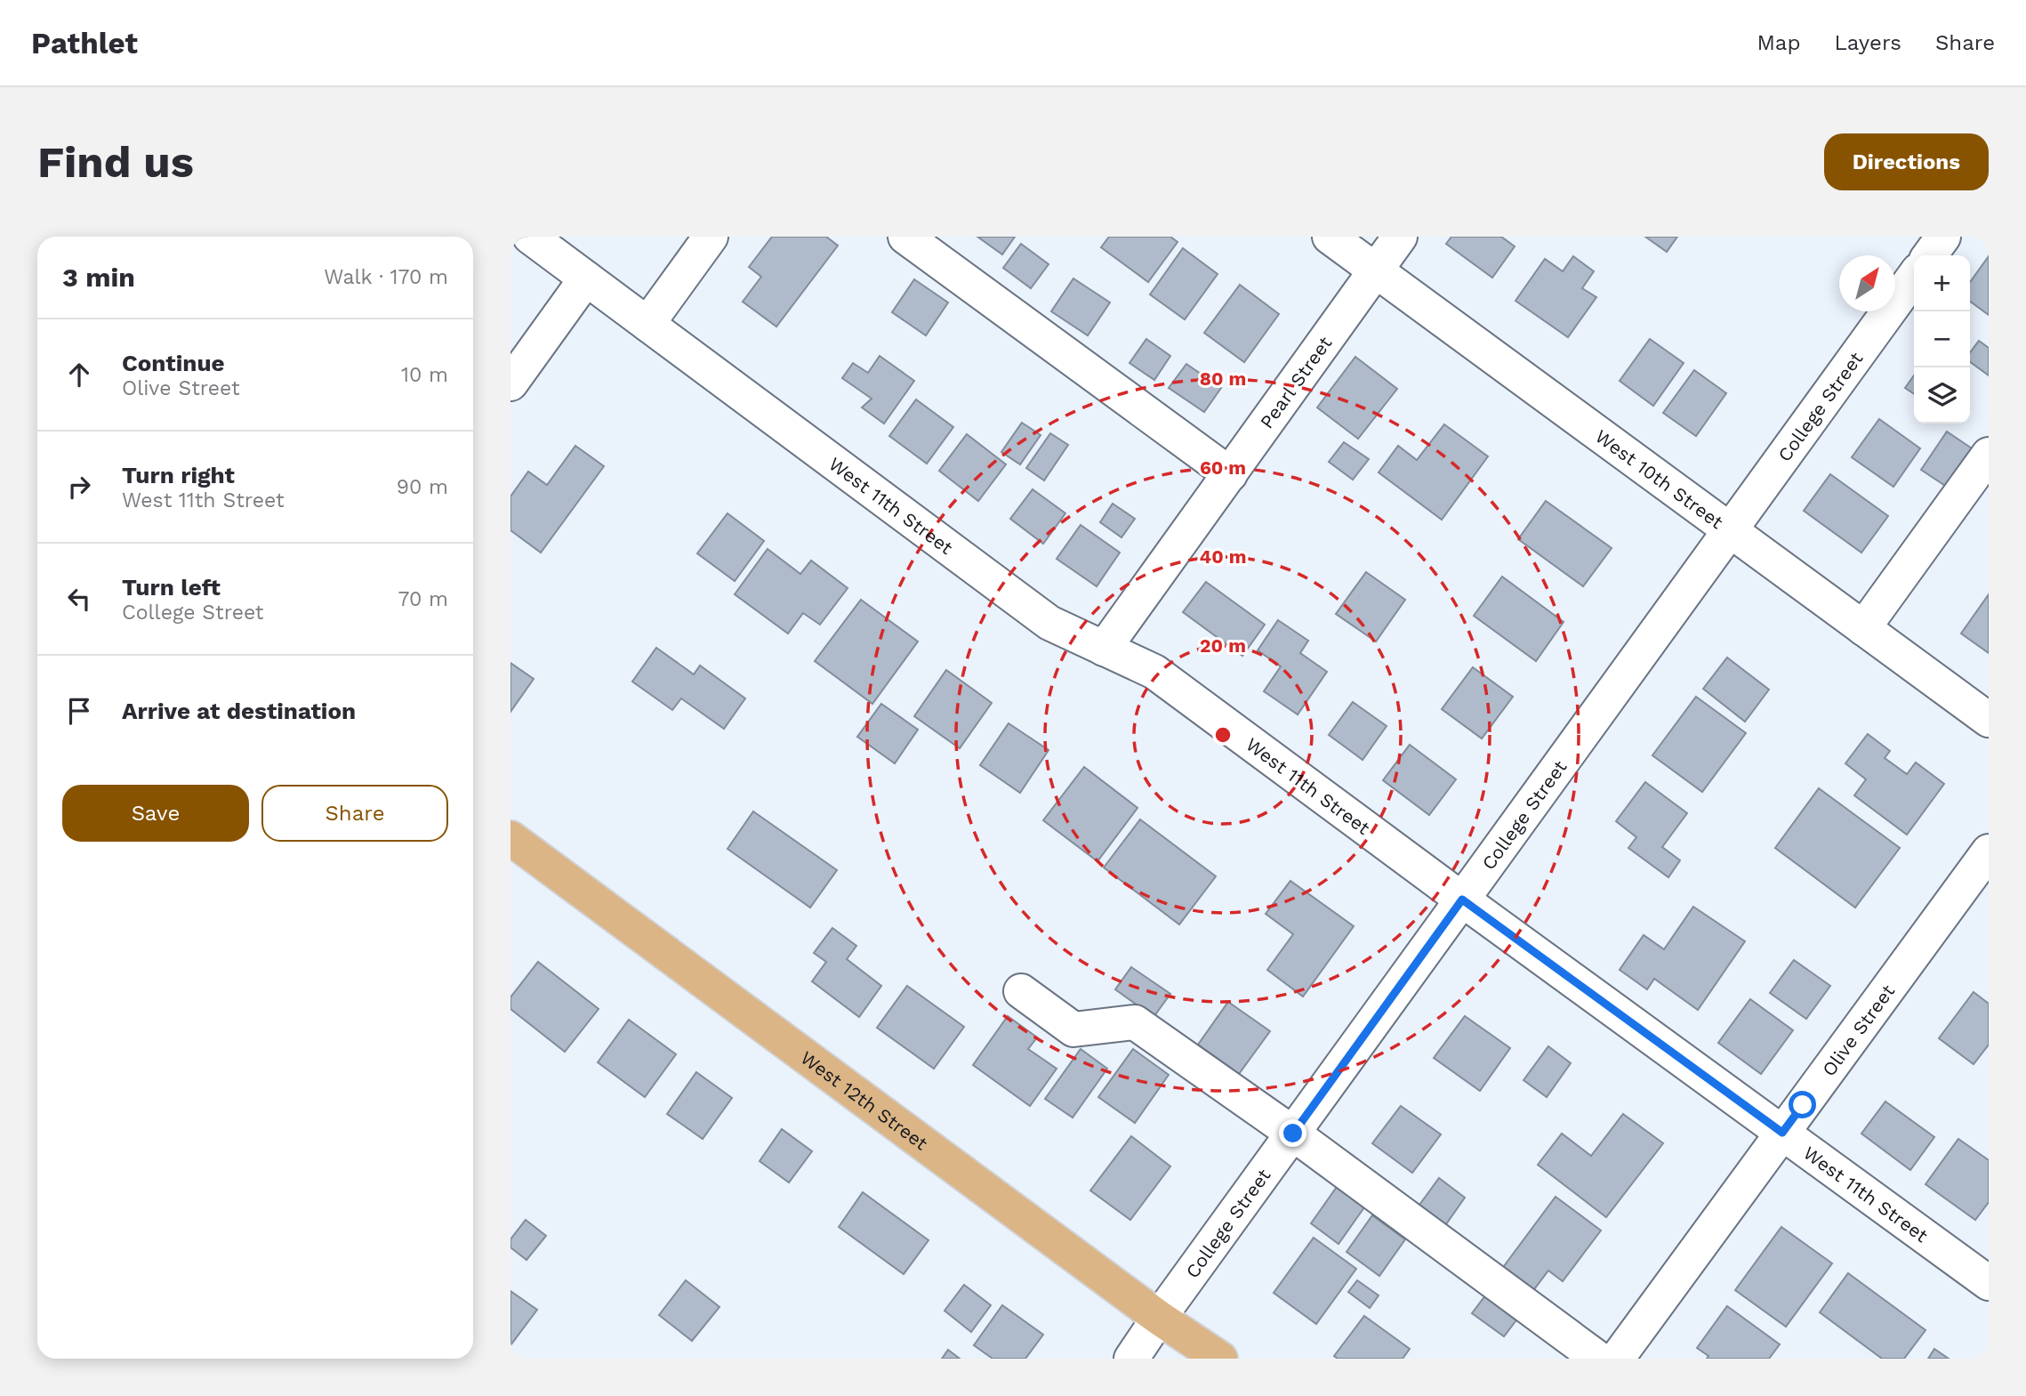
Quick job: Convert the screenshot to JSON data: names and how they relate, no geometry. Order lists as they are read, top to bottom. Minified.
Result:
{"streets":{"main road":["West 12th Street"],"street":["Pearl Street","College Street","West 10th Street","West 11th Street","Olive Street"]},"crossings":[["Pearl Street","West 10th Street"],["Pearl Street","West 11th Street"],["College Street","West 10th Street"],["College Street","West 11th Street"],["College Street","West 12th Street"],["West 11th Street","Olive Street"]],"north":"top right","page":{"header":"Pathlet","nav":["Map","Layers","Share"],"buttons":["Directions",["Save","Share"]],"title":"Find us","heading":["3 min","Walk · 170 m"],"map_buttons":["+","−"],"list":[["Continue","Olive Street","10 m"],["Turn right","West 11th Street","90 m"],["Turn left","College Street","70 m"],"Arrive at destination"]},"rings":["80 m","60 m","40 m","20 m"]}
